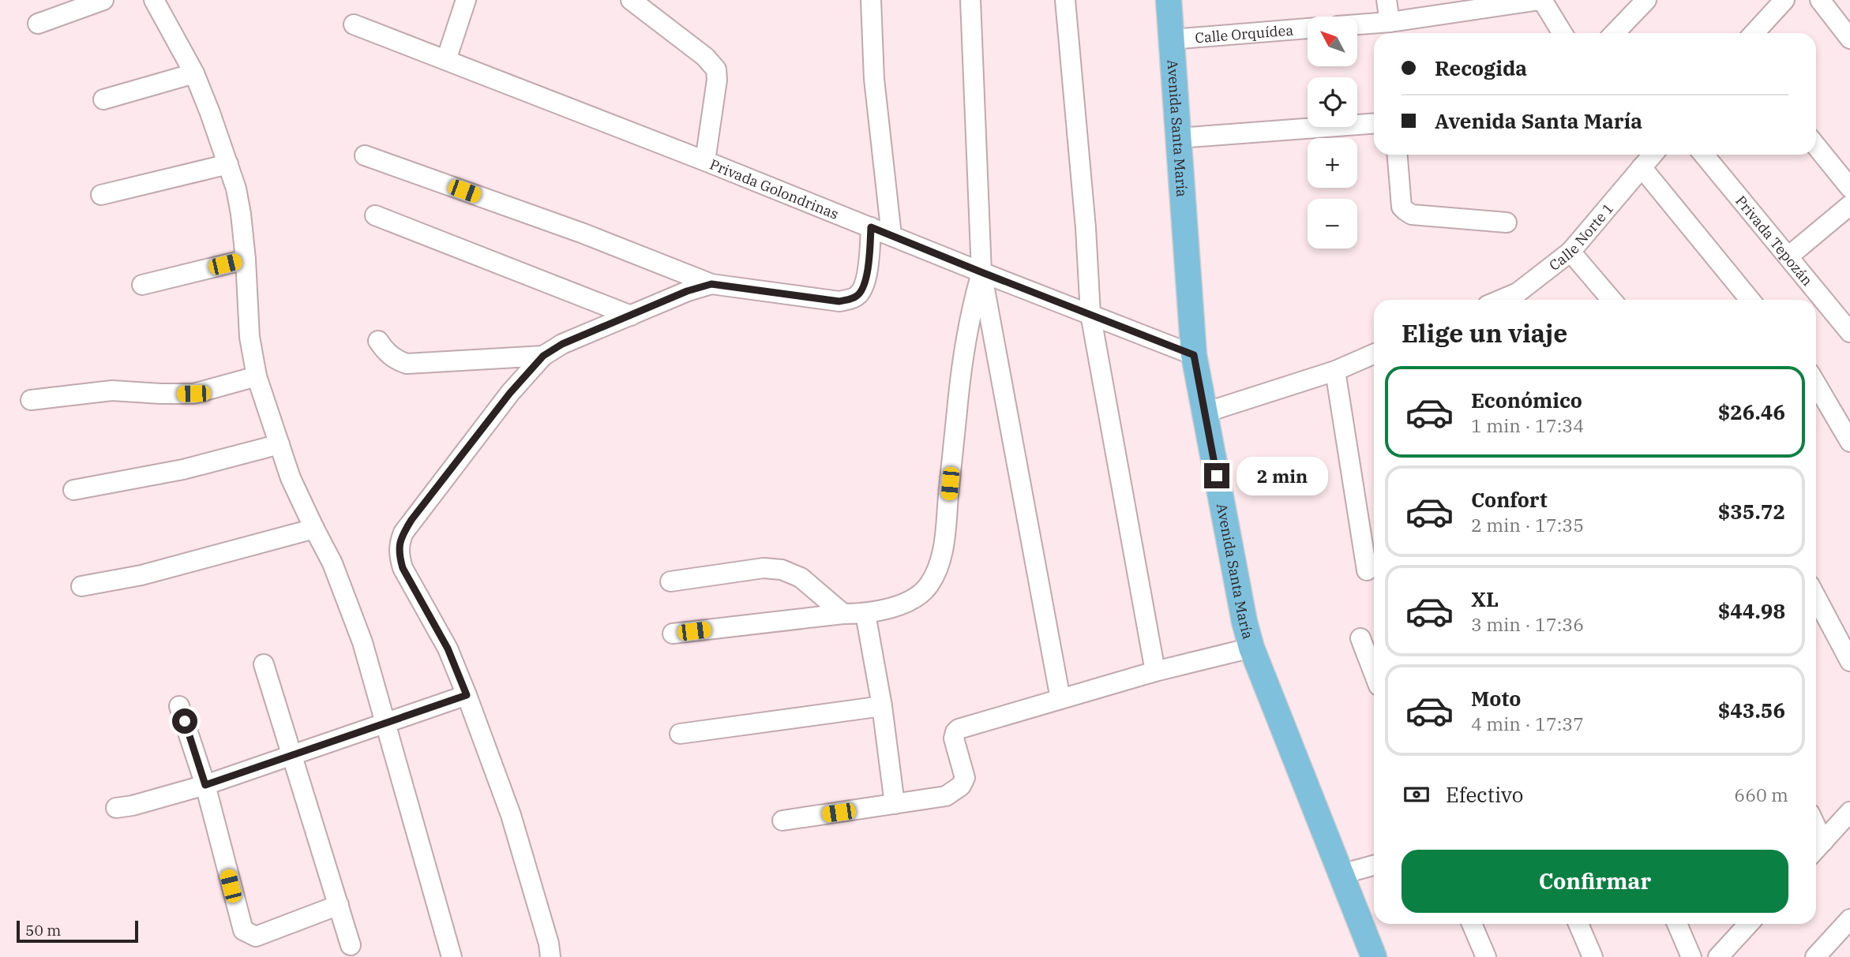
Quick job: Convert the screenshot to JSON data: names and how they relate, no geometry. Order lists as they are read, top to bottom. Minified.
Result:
{"streets":{"main road":["Avenida Santa María"],"street":["Calle Orquídea","Privada Golondrinas","Calle Norte 1","Privada Tepozán"]},"crossings":[["Calle Orquídea","Avenida Santa María"],["Avenida Santa María","Privada Golondrinas"]],"scale_bar":"50 m","north":"top left","page":{"map_buttons":["+","−"],"banner":["Recogida","Avenida Santa María"],"heading":"Elige un viaje","list":[{"name":"Económico","note":"1 min · 17:34","value":"$26.46"},{"name":"Confort","note":"2 min · 17:35","value":"$35.72"},{"name":"XL","note":"3 min · 17:36","value":"$44.98"},{"name":"Moto","note":"4 min · 17:37","value":"$43.56"}],"bubble":"2 min","pay":["Efectivo","660 m"],"buttons":"Confirmar","scale":"50 m"}}
